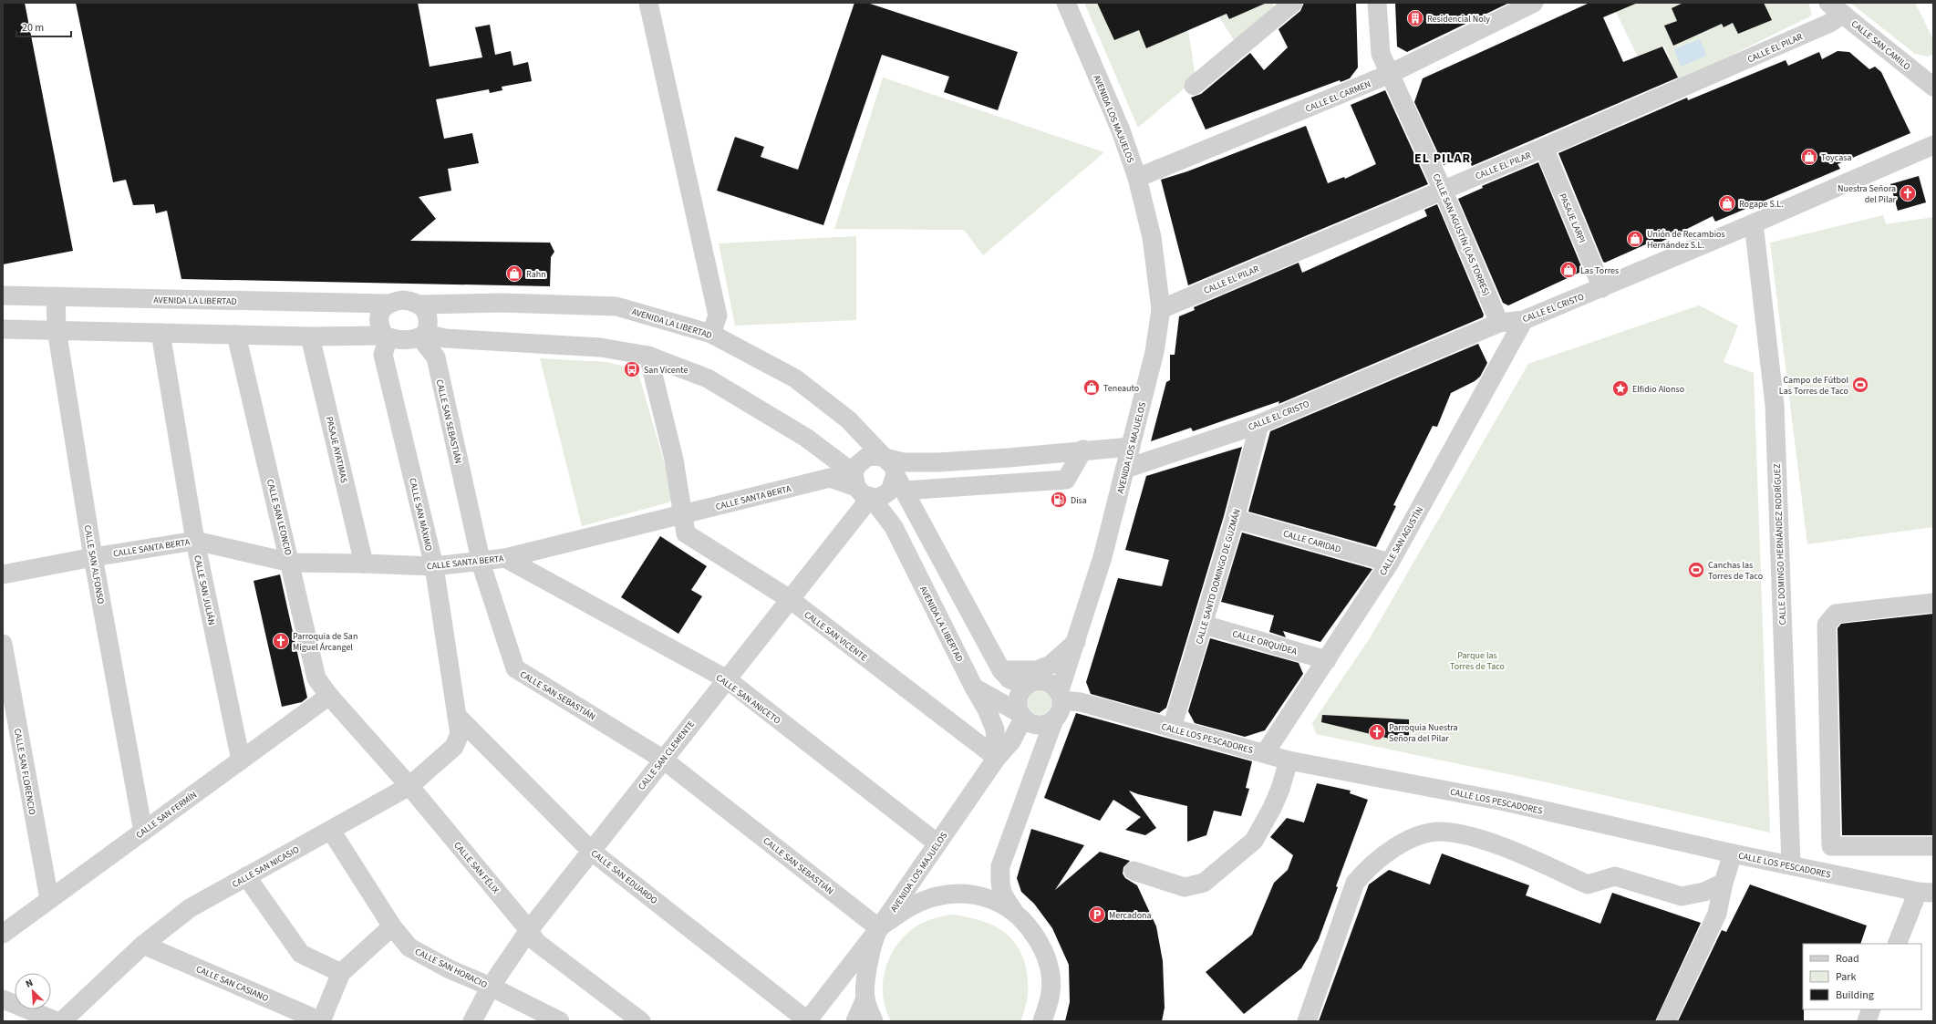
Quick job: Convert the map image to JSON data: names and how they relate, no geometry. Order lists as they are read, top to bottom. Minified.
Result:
{"streets":{"street":["CALLE SAN CAMILO","CALLE EL PILAR","CALLE EL CARMEN","AVENIDA LOS MAJUELOS","PASAJE LARPI","CALLE SAN AGUSTÍN (LAS TORRES)","AVENIDA LA LIBERTAD","CALLE EL CRISTO","CALLE SAN SEBASTIÁN","PASAJE AYATIMAS","CALLE SANTA BERTA","CALLE SAN MÁXIMO","CALLE SAN LEONCIO","CALLE CARIDAD","CALLE SAN AGUSTÌN","CALLE DOMINGO HERNÁNDEZ RODRÍGUEZ","CALLE SAN ALFONSO","CALLE SANTO DOMINGO DE GUZMÁN","CALLE SAN JULIÁN","CALLE SAN VICENTE","CALLE ORQUÍDEA","CALLE SAN ANICETO","CALLE LOS PESCADORES","CALLE SAN CLEMENTE","CALLE SAN FLORENCIO","CALLE SAN FERMÍN","CALLE SAN NICASIO","CALLE SAN FÉLIX","CALLE SAN EDUARDO","CALLE SAN HORACIO","CALLE SAN CASIANO"]},"crossings":[["CALLE SAN CAMILO","CALLE EL PILAR"],["CALLE EL PILAR","AVENIDA LOS MAJUELOS"],["CALLE EL PILAR","PASAJE LARPI"],["CALLE EL PILAR","CALLE SAN AGUSTÍN (LAS TORRES)"],["CALLE EL CARMEN","AVENIDA LOS MAJUELOS"],["CALLE EL CARMEN","CALLE SAN AGUSTÍN (LAS TORRES)"],["AVENIDA LOS MAJUELOS","AVENIDA LA LIBERTAD"],["AVENIDA LOS MAJUELOS","CALLE EL CRISTO"],["AVENIDA LOS MAJUELOS","CALLE SAN SEBASTIÁN"],["AVENIDA LOS MAJUELOS","CALLE SAN VICENTE"],["AVENIDA LOS MAJUELOS","CALLE SAN ANICETO"],["AVENIDA LOS MAJUELOS","CALLE LOS PESCADORES"],["AVENIDA LOS MAJUELOS","CALLE SAN EDUARDO"],["PASAJE LARPI","CALLE EL CRISTO"],["CALLE SAN AGUSTÍN (LAS TORRES)","CALLE EL CRISTO"],["AVENIDA LA LIBERTAD","CALLE SAN SEBASTIÁN"],["AVENIDA LA LIBERTAD","CALLE SANTA BERTA"],["AVENIDA LA LIBERTAD","CALLE SAN MÁXIMO"],["AVENIDA LA LIBERTAD","CALLE SAN ALFONSO"],["AVENIDA LA LIBERTAD","CALLE SAN VICENTE"],["AVENIDA LA LIBERTAD","CALLE SAN CLEMENTE"],["CALLE EL CRISTO","CALLE SAN AGUSTÌN"],["CALLE EL CRISTO","CALLE DOMINGO HERNÁNDEZ RODRÍGUEZ"],["CALLE EL CRISTO","CALLE SANTO DOMINGO DE GUZMÁN"],["CALLE SAN SEBASTIÁN","CALLE SANTA BERTA"],["CALLE SAN SEBASTIÁN","CALLE SAN MÁXIMO"],["CALLE SAN SEBASTIÁN","CALLE SAN CLEMENTE"],["PASAJE AYATIMAS","CALLE SANTA BERTA"],["CALLE SANTA BERTA","CALLE SAN MÁXIMO"],["CALLE SANTA BERTA","CALLE SAN LEONCIO"],["CALLE SANTA BERTA","CALLE SAN ALFONSO"],["CALLE SANTA BERTA","CALLE SAN JULIÁN"],["CALLE SANTA BERTA","CALLE SAN VICENTE"],["CALLE SANTA BERTA","CALLE SAN ANICETO"],["CALLE SANTA BERTA","CALLE SAN CLEMENTE"],["CALLE SAN MÁXIMO","CALLE SAN NICASIO"],["CALLE SAN MÁXIMO","CALLE SAN EDUARDO"],["CALLE SAN LEONCIO","CALLE SAN FERMÍN"],["CALLE SAN LEONCIO","CALLE SAN FÉLIX"],["CALLE CARIDAD","CALLE SAN AGUSTÌN"],["CALLE CARIDAD","CALLE SANTO DOMINGO DE GUZMÁN"],["CALLE SAN AGUSTÌN","CALLE ORQUÍDEA"],["CALLE SAN AGUSTÌN","CALLE LOS PESCADORES"],["CALLE DOMINGO HERNÁNDEZ RODRÍGUEZ","CALLE LOS PESCADORES"],["CALLE SAN ALFONSO","CALLE SAN FERMÍN"],["CALLE SANTO DOMINGO DE GUZMÁN","CALLE ORQUÍDEA"],["CALLE SANTO DOMINGO DE GUZMÁN","CALLE LOS PESCADORES"],["CALLE SAN JULIÁN","CALLE SAN FERMÍN"],["CALLE SAN VICENTE","CALLE SAN CLEMENTE"],["CALLE SAN ANICETO","CALLE SAN CLEMENTE"],["CALLE SAN CLEMENTE","CALLE SAN FÉLIX"],["CALLE SAN CLEMENTE","CALLE SAN EDUARDO"],["CALLE SAN CLEMENTE","CALLE SAN HORACIO"],["CALLE SAN FLORENCIO","CALLE SAN FERMÍN"],["CALLE SAN FERMÍN","CALLE SAN FÉLIX"],["CALLE SAN NICASIO","CALLE SAN FÉLIX"],["CALLE SAN NICASIO","CALLE SAN EDUARDO"],["CALLE SAN NICASIO","CALLE SAN HORACIO"],["CALLE SAN NICASIO","CALLE SAN CASIANO"]],"districts":["EL PILAR"],"parks":["Parque las Torres de Taco"],"places":{"building":["Residencial Noly"],"shop":["Toycasa","Rogape S.L.","Unión de Recambios Hernández S.L.","Las Torres","Rahn","Teneauto"],"church":["Nuestra Señora del Pilar","Parroquia de San Miguel Árcangel","Parroquia Nuestra Señora del Pilar"],"bus stop":["San Vicente"],"sports":["Campo de Fútbol Las Torres de Taco","Canchas las Torres de Taco"],"place":["Elfidio Alonso"],"fuel station":["Disa"],"parking":["Mercadona"]},"legend":["Road","Park","Building"],"scale_bar":"20 m","north":"top left"}
